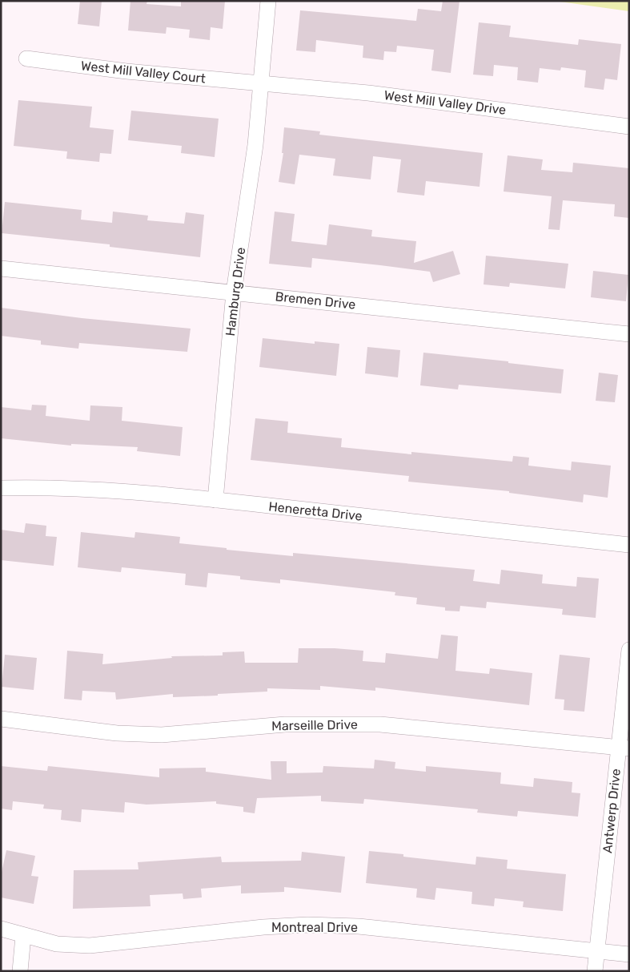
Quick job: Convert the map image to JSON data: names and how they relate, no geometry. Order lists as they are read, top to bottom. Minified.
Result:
{"streets":{"street":["West Mill Valley Court","West Mill Valley Drive","Hamburg Drive","Bremen Drive","Heneretta Drive","Marseille Drive","Antwerp Drive","Montreal Drive"]},"crossings":[["West Mill Valley Court","West Mill Valley Drive"],["West Mill Valley Court","Hamburg Drive"],["West Mill Valley Drive","Hamburg Drive"],["Hamburg Drive","Bremen Drive"],["Hamburg Drive","Heneretta Drive"],["Marseille Drive","Antwerp Drive"],["Antwerp Drive","Montreal Drive"]]}
